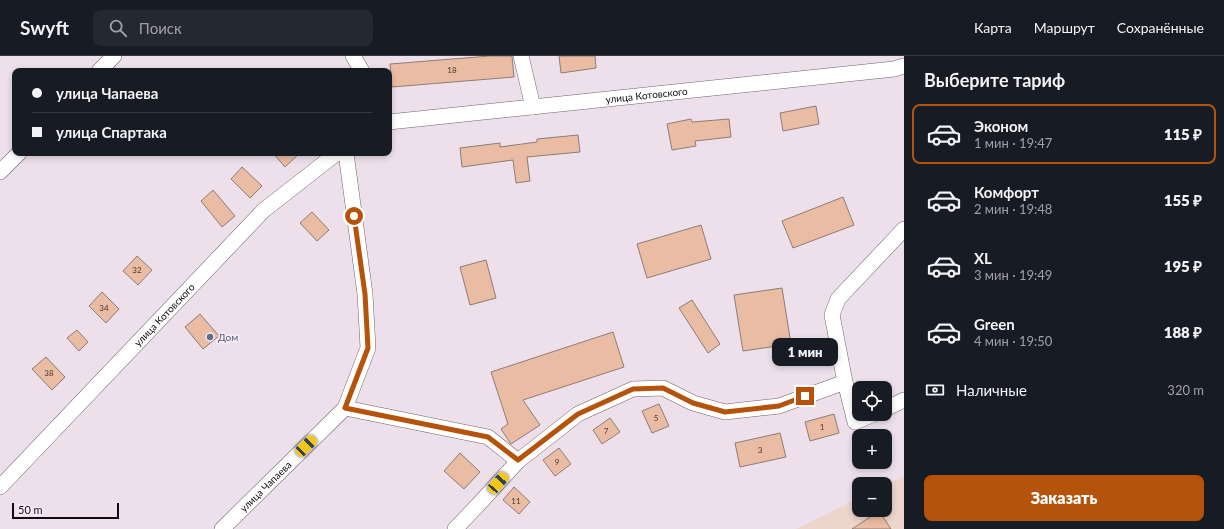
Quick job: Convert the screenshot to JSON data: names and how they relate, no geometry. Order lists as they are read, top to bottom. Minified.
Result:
{"streets":{"street":["улица Котовского","улица Чапаева"]},"places":["Дом"],"house_numbers":["18","32","34","38","5","1","7","3","9","11"],"scale_bar":"50 m","page":{"header":"Swyft","search":"Поиск","nav":["Карта","Маршрут","Сохранённые"],"heading":"Выберите тариф","banner":["улица Чапаева","улица Спартака"],"list":[{"name":"Эконом","note":"1 мин · 19:47","value":"115 ₽"},{"name":"Комфорт","note":"2 мин · 19:48","value":"155 ₽"},{"name":"XL","note":"3 мин · 19:49","value":"195 ₽"},{"name":"Green","note":"4 мин · 19:50","value":"188 ₽"}],"bubble":"1 мин","pay":["Наличные","320 m"],"map_buttons":["+","−"],"buttons":"Заказать","scale":"50 m"}}
